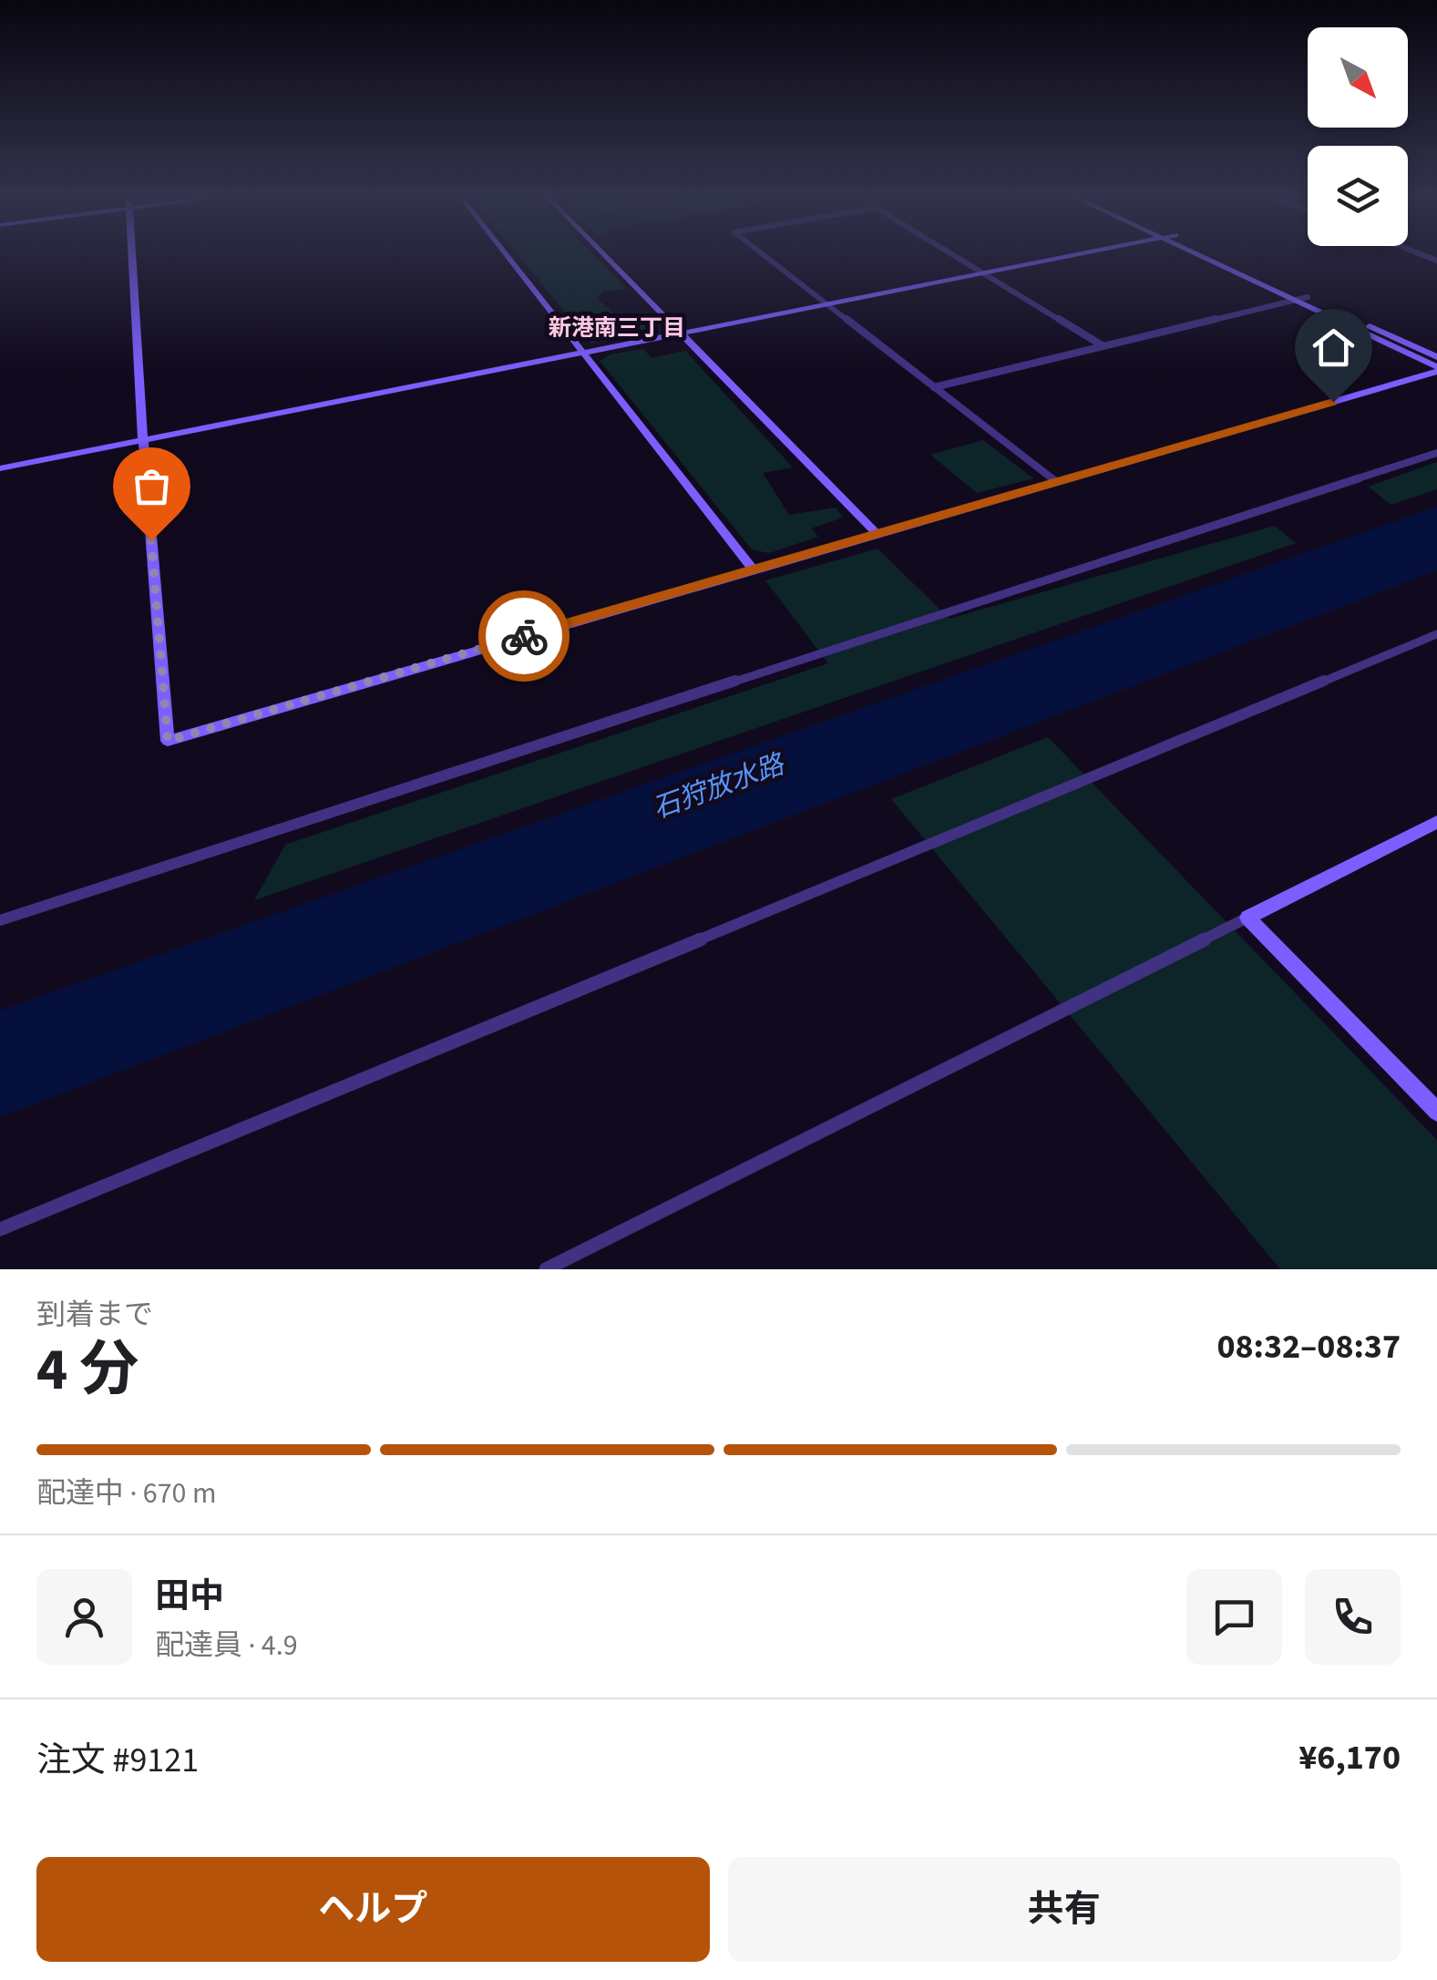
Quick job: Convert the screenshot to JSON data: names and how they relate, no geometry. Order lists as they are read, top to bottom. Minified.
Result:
{"districts":["新港南三丁目"],"water":["石狩放水路"],"north":"bottom right","page":{"heading":["4 分","到着まで","08:32–08:37"],"panel":["田中","配達員 · 4.9","注文 #9121","¥6,170"],"bar":"配達中 · 670 m","buttons":["ヘルプ","共有"]}}
